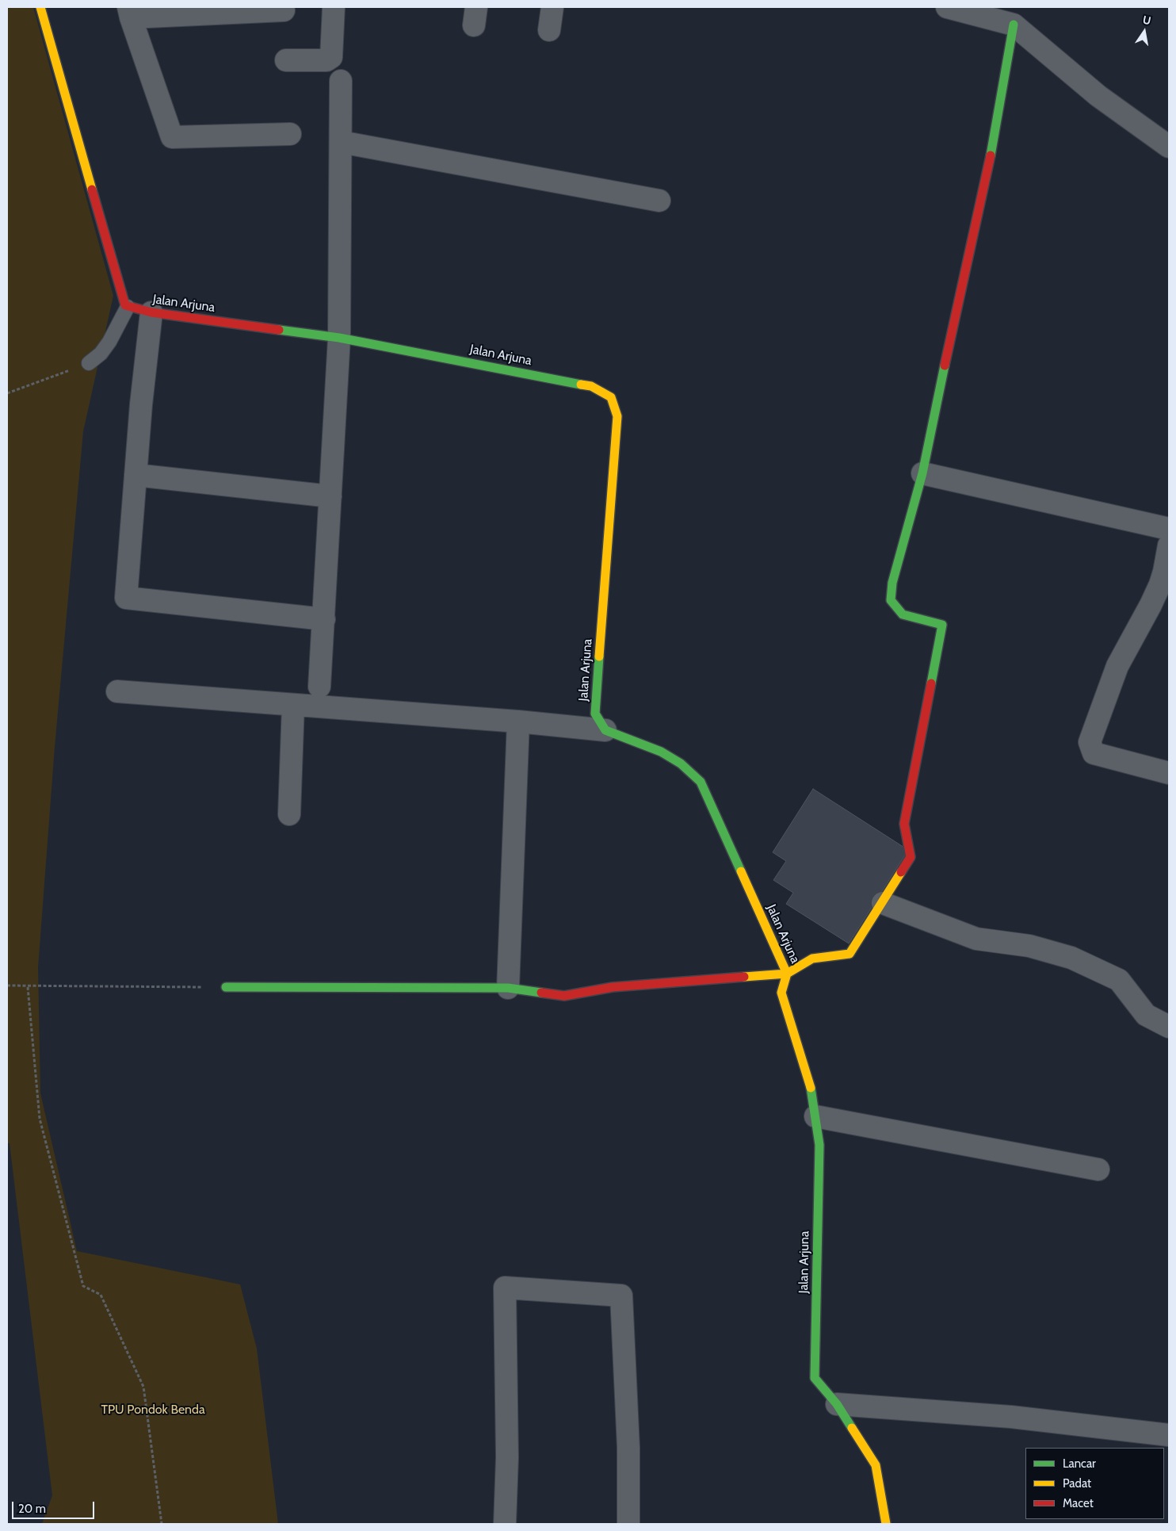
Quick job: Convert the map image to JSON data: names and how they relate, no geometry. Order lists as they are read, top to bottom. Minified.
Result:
{"streets":{"street":["Jalan Arjuna"]},"parks":["TPU Pondok Benda"],"legend":["Lancar","Padat","Macet"],"scale_bar":"20 m","north":"top"}
